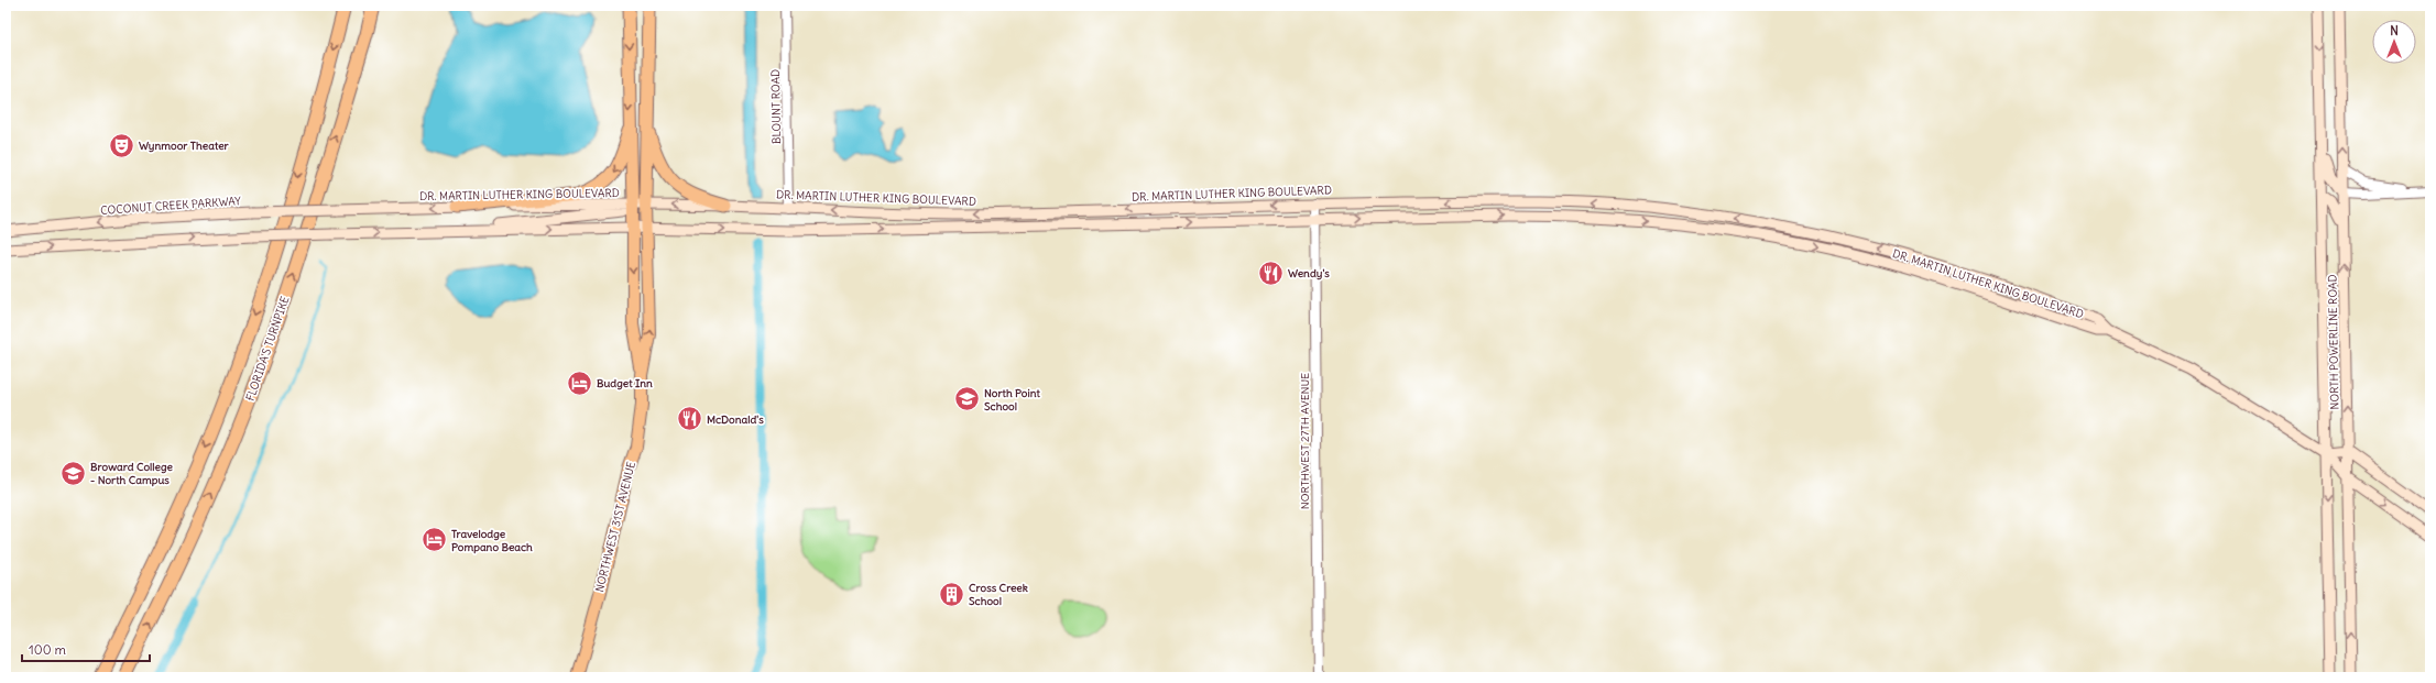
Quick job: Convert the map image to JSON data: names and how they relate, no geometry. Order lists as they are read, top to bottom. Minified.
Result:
{"streets":{"highway":["FLORIDA'S TURNPIKE"],"main road":["DR. MARTIN LUTHER KING BOULEVARD","COCONUT CREEK PARKWAY","NORTH POWERLINE ROAD","NORTHWEST 31ST AVENUE"],"street":["BLOUNT ROAD","NORTHWEST 27TH AVENUE"]},"crossings":[["BLOUNT ROAD","DR. MARTIN LUTHER KING BOULEVARD"],["DR. MARTIN LUTHER KING BOULEVARD","COCONUT CREEK PARKWAY"],["DR. MARTIN LUTHER KING BOULEVARD","NORTH POWERLINE ROAD"],["DR. MARTIN LUTHER KING BOULEVARD","NORTHWEST 27TH AVENUE"],["DR. MARTIN LUTHER KING BOULEVARD","NORTHWEST 31ST AVENUE"]],"one_way":["COCONUT CREEK PARKWAY"],"places":{"theatre":["Wynmoor Theater"],"restaurant":["Wendy's","McDonald's"],"hotel":["Budget Inn","Travelodge Pompano Beach"],"school or university":["North Point School","Broward College - North Campus"],"building":["Cross Creek School"]},"scale_bar":"100 m","north":"top"}
